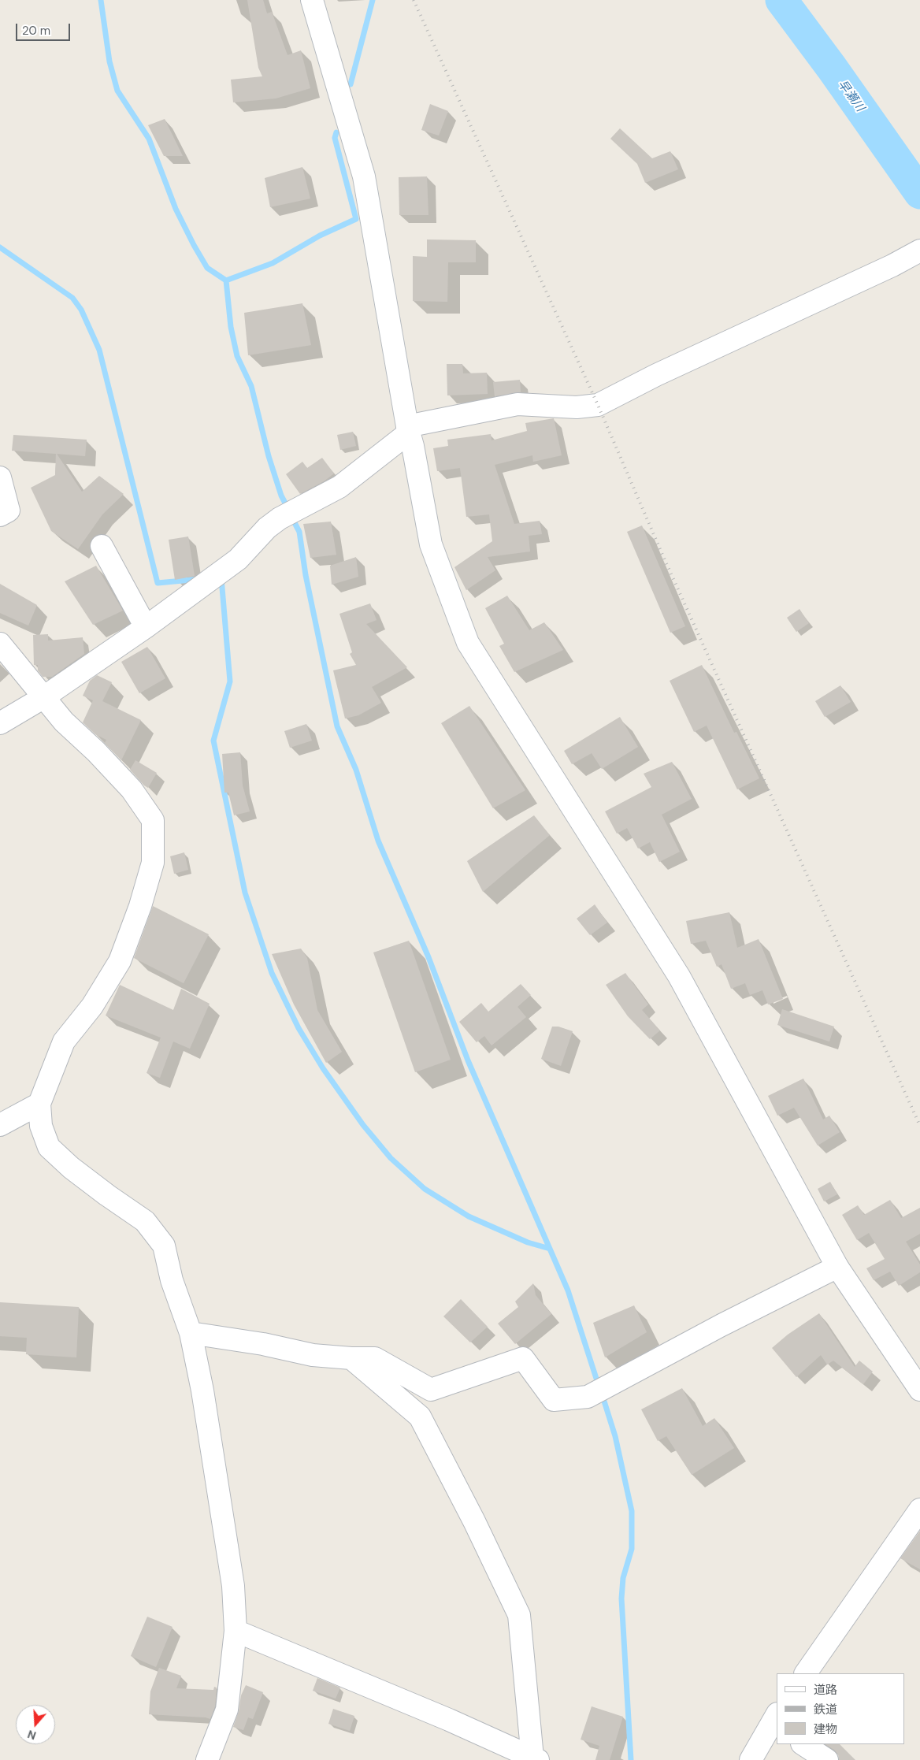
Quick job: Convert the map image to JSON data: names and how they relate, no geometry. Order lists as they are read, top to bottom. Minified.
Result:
{"water":["早瀬川"],"legend":["道路","鉄道","建物"],"scale_bar":"20 m","north":"bottom"}
